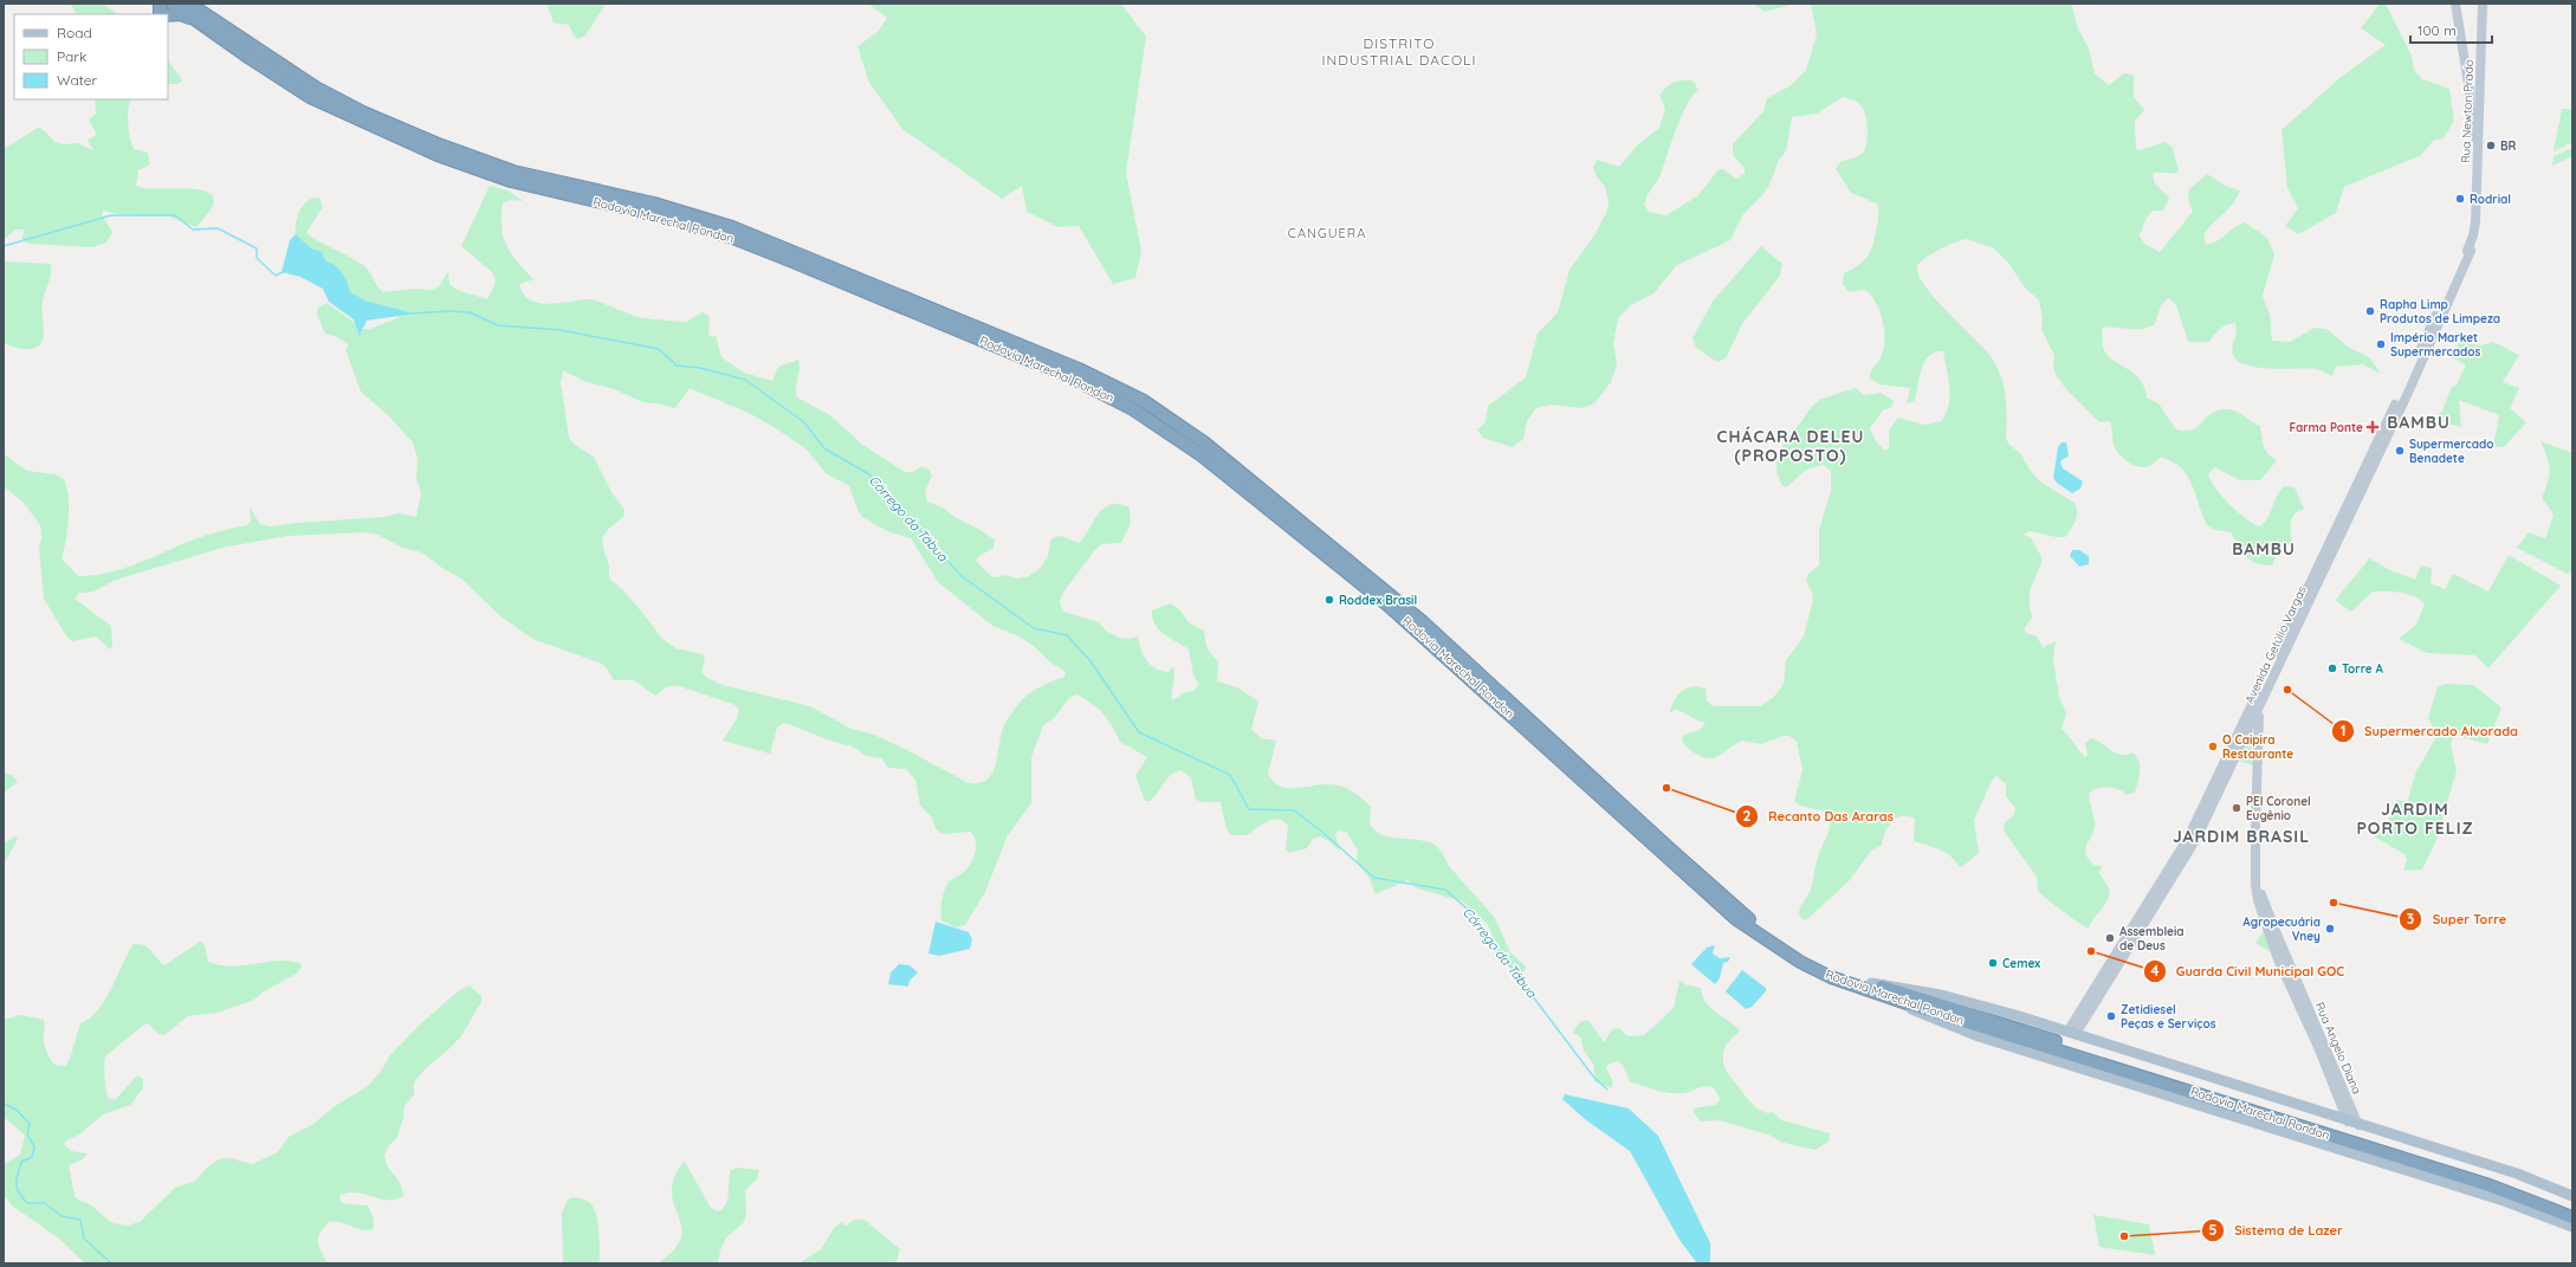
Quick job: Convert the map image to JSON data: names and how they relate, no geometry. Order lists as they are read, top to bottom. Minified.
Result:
{"streets":{"highway":["Rodovia Marechal Rondon"],"street":["Rua Newton Prado","Avenida Getúlio Vargas","Rua Angelo Diana"]},"crossings":[["Rua Newton Prado","Avenida Getúlio Vargas"],["Avenida Getúlio Vargas","Rua Angelo Diana"]],"districts":["DISTRITO INDUSTRIAL DACOLI","CANGUERA","BAMBU","CHÁCARA DELEU (PROPOSTO)","BAMBU","JARDIM PORTO FELIZ","JARDIM BRASIL"],"water":["Córrego da Tábua"],"places":{"other":["BR","Rodrial","Rapha Limp Produtos de Limpeza","Império Market Supermercados","Supermercado Benadete","Roddex Brasil","Torre A","Supermercado Alvorada","O Caipira Restaurante","Recanto Das Araras","PEI Coronel Eugênio","Super Torre","Agropecuária Vney","Assembleia de Deus","Guarda Civil Municipal GOC","Cemex","Zetidiesel Peças e Serviços","Sistema de Lazer"],"health":["Farma Ponte"]},"legend":["Road","Park","Water"],"scale_bar":"100 m"}
